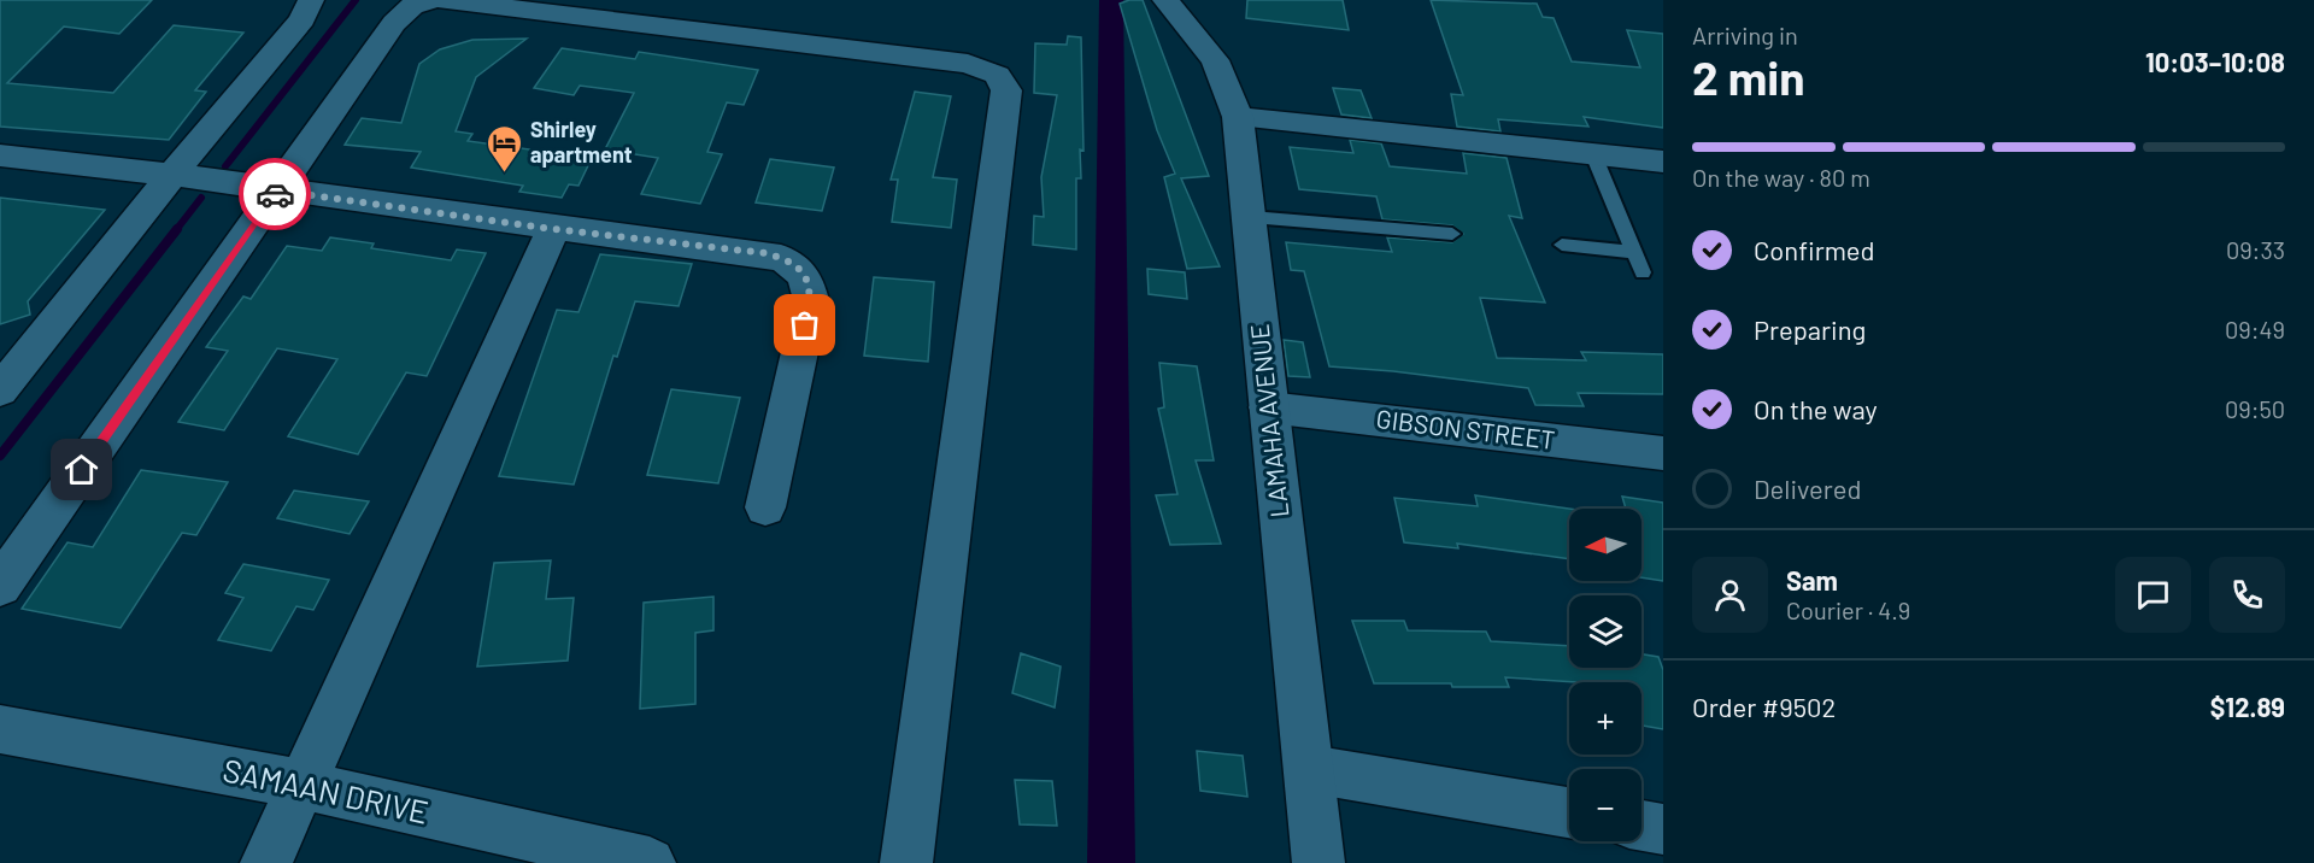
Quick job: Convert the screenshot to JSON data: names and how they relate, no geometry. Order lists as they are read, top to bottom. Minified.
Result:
{"streets":{"street":["LAMAHA AVENUE","GIBSON STREET","SAMAAN DRIVE"]},"crossings":[["LAMAHA AVENUE","GIBSON STREET"]],"places":{"hotel":["Shirley apartment"]},"north":"left","page":{"heading":["2 min","Arriving in","10:03–10:08"],"panel":["Sam","Courier · 4.9","Order #9502","$12.89"],"bar":"On the way · 80 m","list":[["Confirmed","09:33"],["Preparing","09:49"],["On the way","09:50"],"Delivered"],"map_buttons":["+","−"]}}
